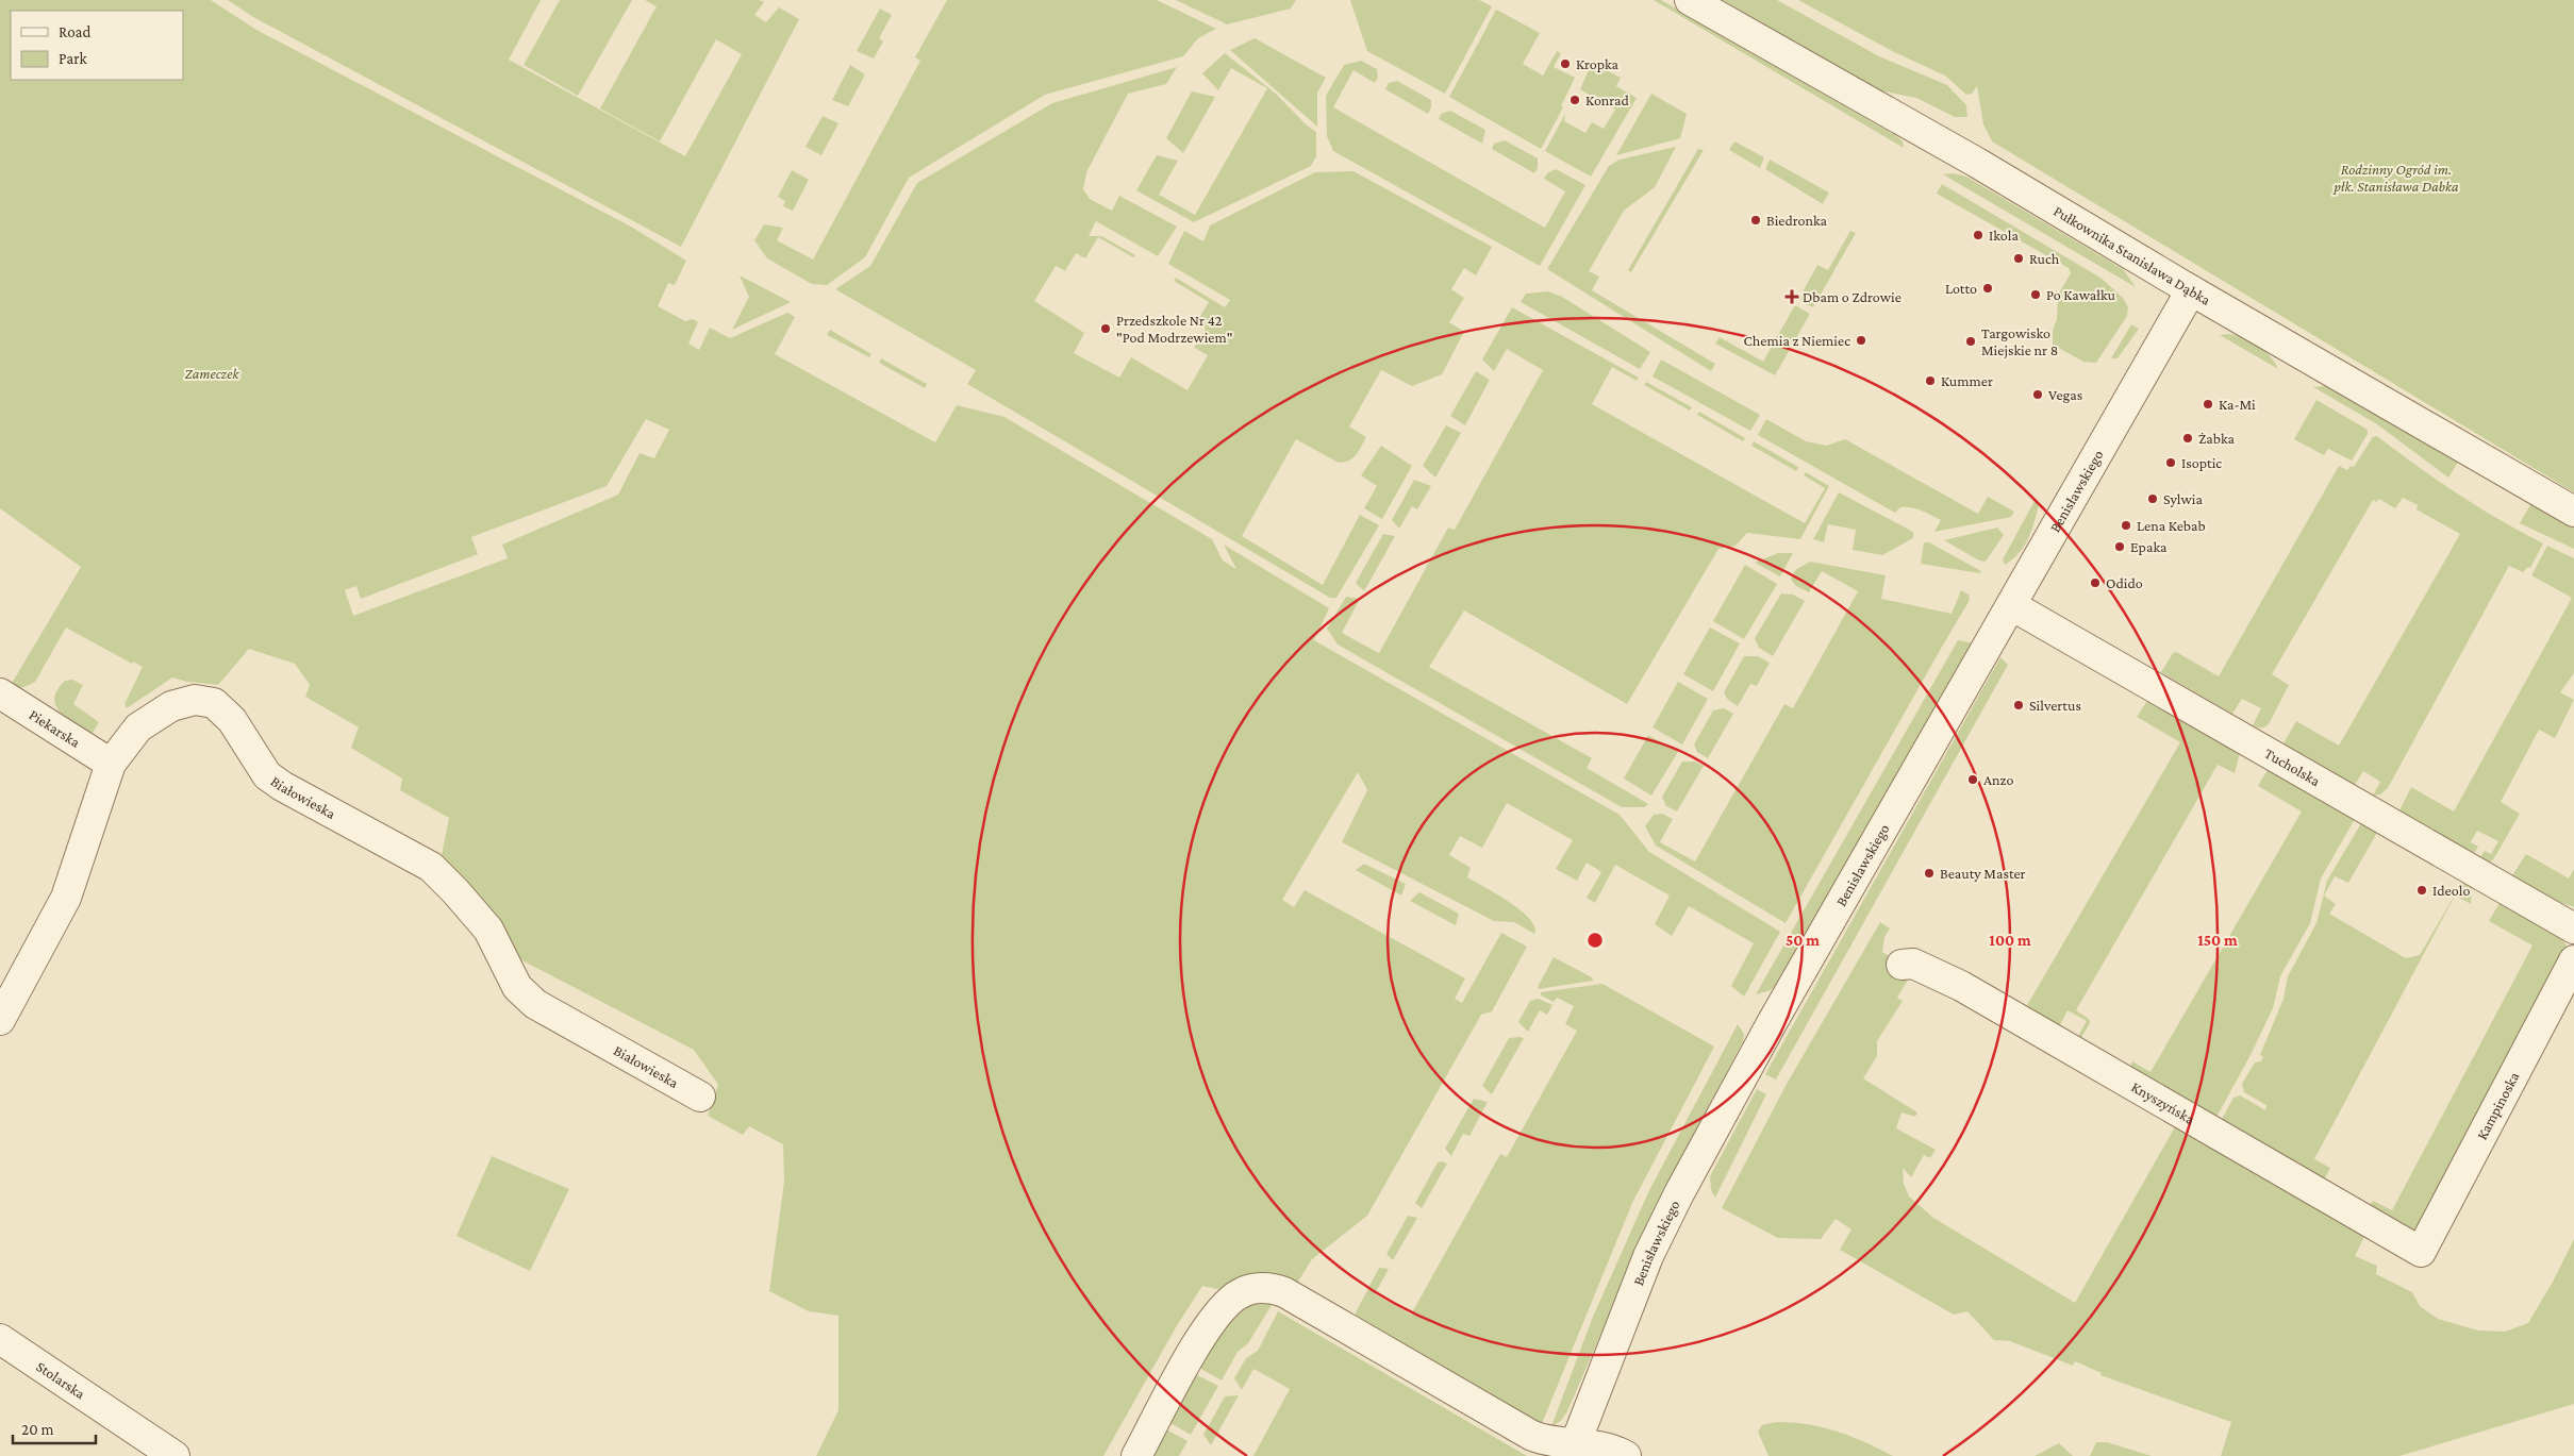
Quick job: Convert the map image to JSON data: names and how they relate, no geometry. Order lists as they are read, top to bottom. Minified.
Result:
{"streets":{"street":["Pułkownika Stanisława Dąbka","Benisławskiego","Piekarska","Tucholska","Białowieska","Knyszyńska","Kampinoska","Stolarska"]},"crossings":[["Pułkownika Stanisława Dąbka","Benisławskiego"],["Benisławskiego","Tucholska"],["Piekarska","Białowieska"],["Knyszyńska","Kampinoska"]],"parks":["Rodzinny Ogród im. płk. Stanisława Dabka","Zameczek"],"places":{"other":["Kropka","Konrad","Biedronka","Ikola","Ruch","Lotto","Po Kawałku","Przedszkole Nr 42 \"Pod Modrzewiem\"","Chemia z Niemiec","Targowisko Miejskie nr 8","Kummer","Vegas","Ka-Mi","Żabka","Isoptic","Sylwia","Lena Kebab","Epaka","Odido","Silvertus","Anzo","Beauty Master","Ideolo"],"health":["Dbam o Zdrowie"]},"legend":["Road","Park"],"scale_bar":"20 m","rings":["50 m","100 m","150 m"]}
